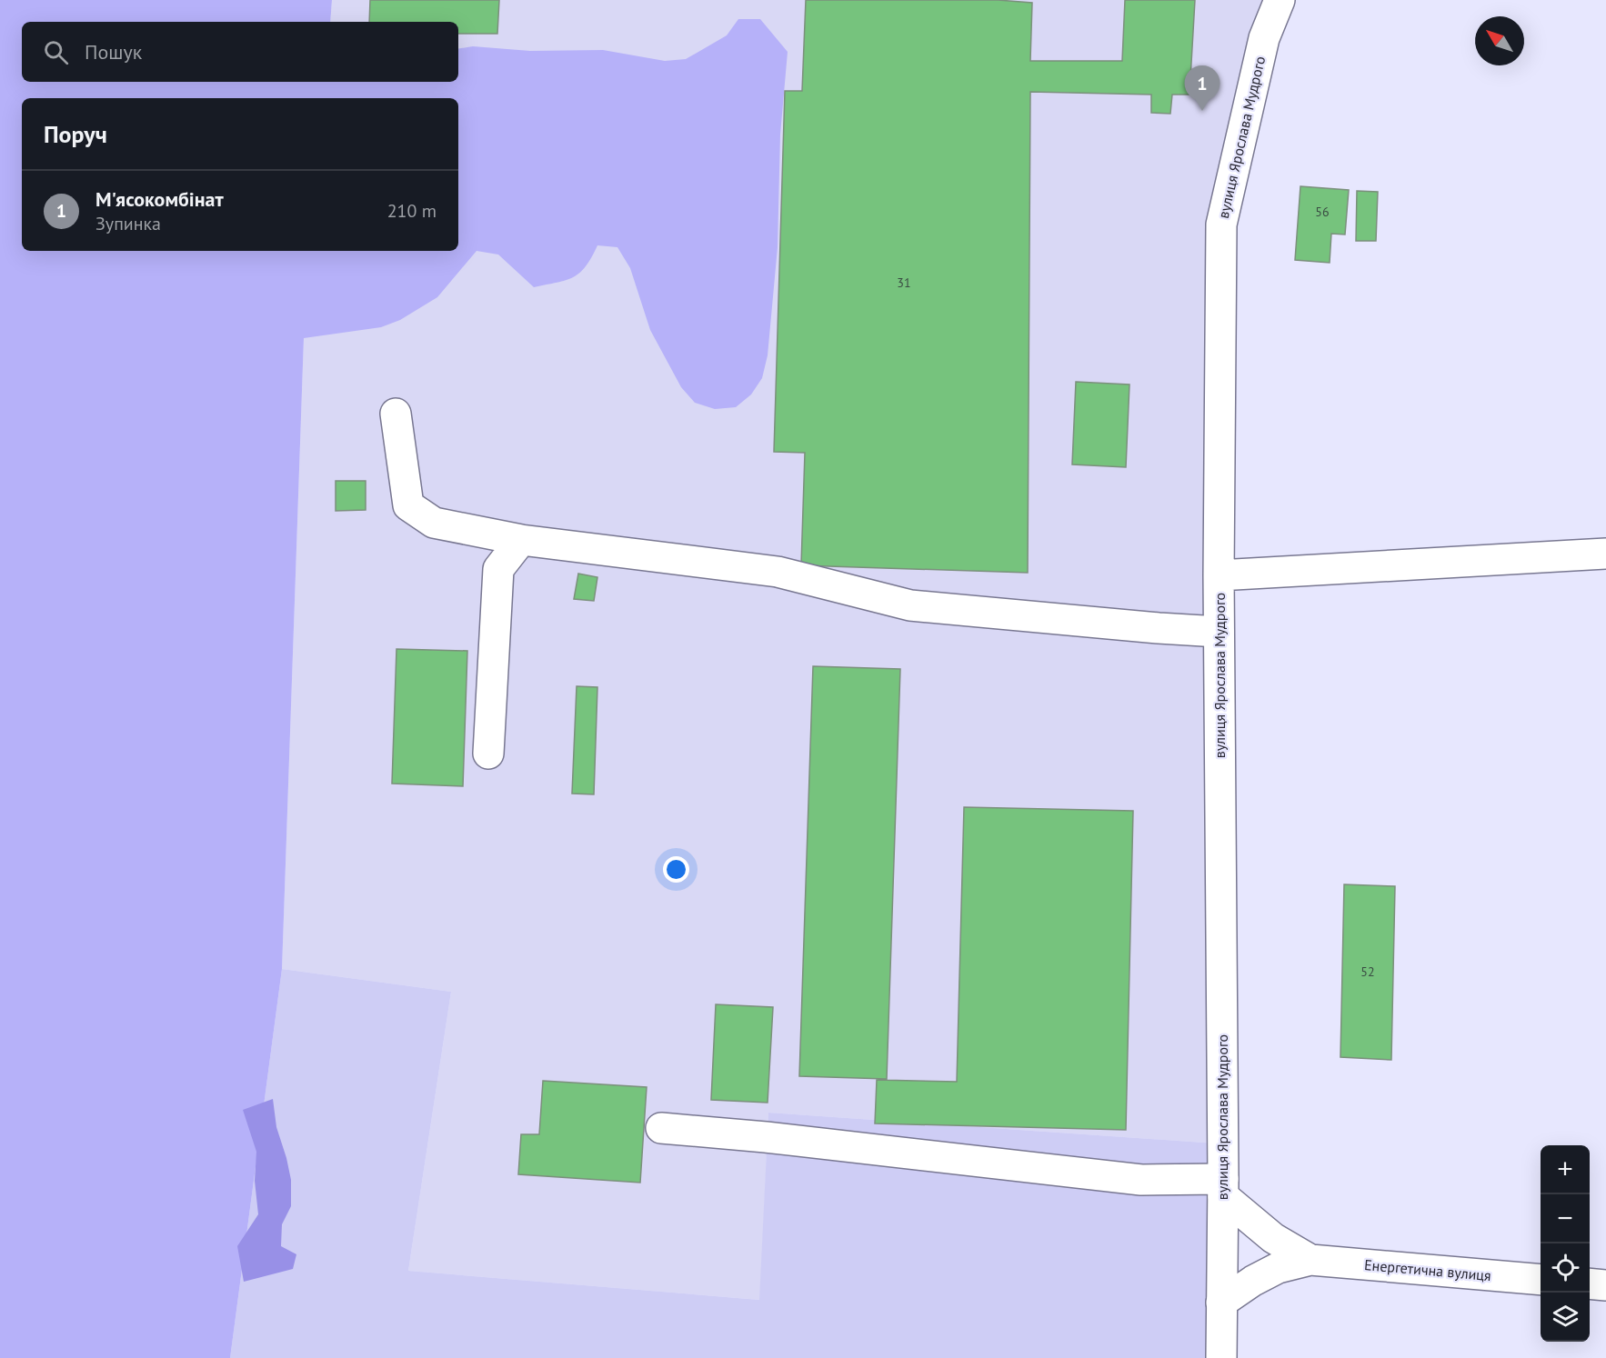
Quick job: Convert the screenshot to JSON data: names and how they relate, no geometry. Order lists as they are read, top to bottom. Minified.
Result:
{"streets":{"main road":["вулиця Ярослава Мудрого","Енергетична вулиця"]},"crossings":[["вулиця Ярослава Мудрого","Енергетична вулиця"]],"house_numbers":["56","31","52"],"north":"top left","page":{"search":"Пошук","pins":"1","heading":"Поруч","list":[{"mark":"1","name":"М'ясокомбінат","note":"Зупинка","value":"210 m"}],"map_buttons":["+","−"]}}
